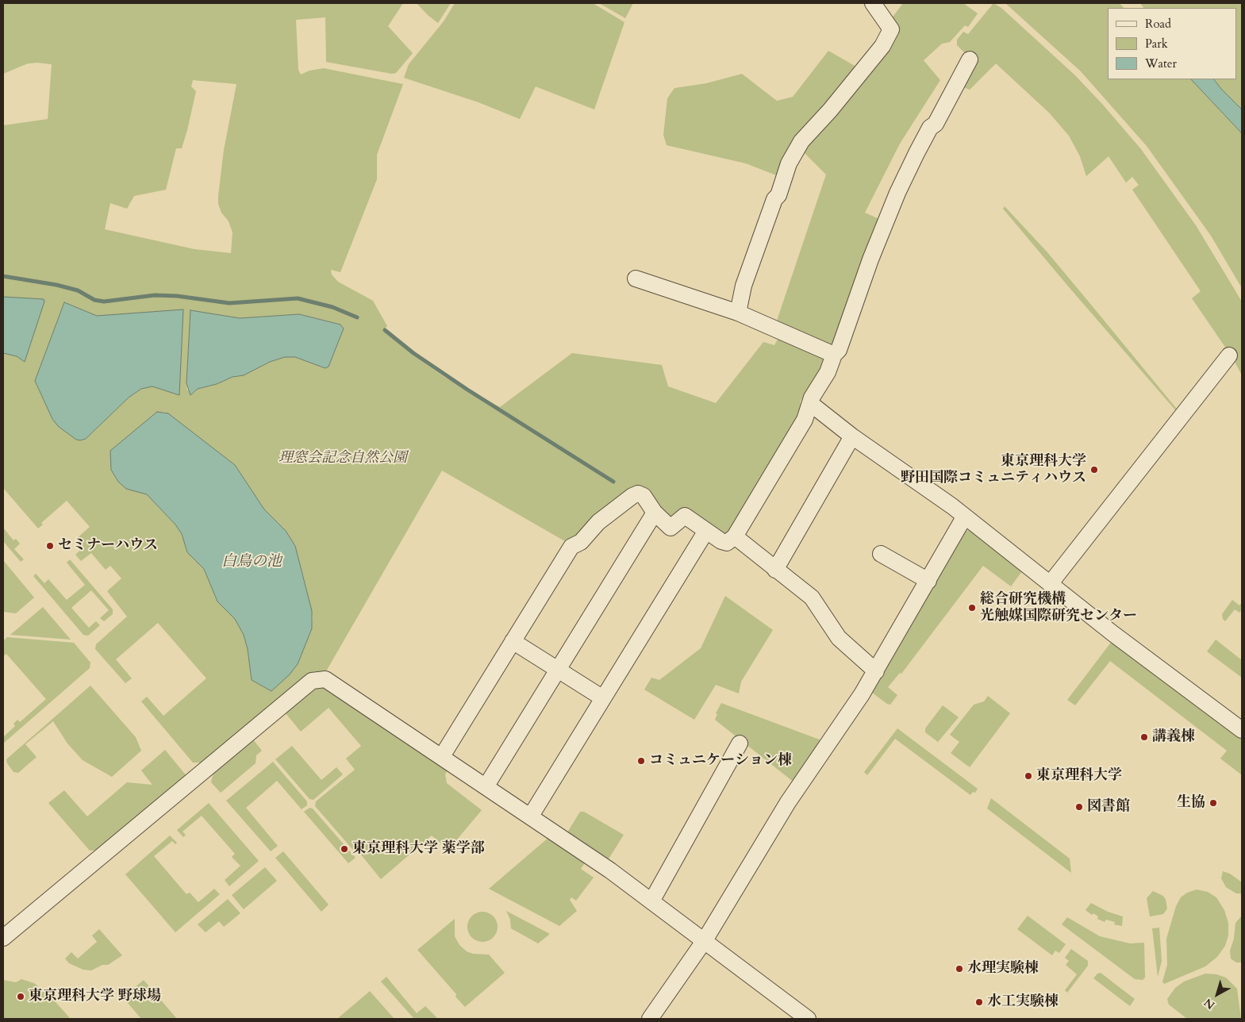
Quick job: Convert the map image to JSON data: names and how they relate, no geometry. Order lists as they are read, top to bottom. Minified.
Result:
{"water":["白鳥の池"],"parks":["理窓会記念自然公園"],"places":["東京理科大学 野田国際コミュニティハウス","セミナーハウス","総合研究機構 光触媒国際研究センター","講義棟","コミュニケーション棟","東京理科大学","生協","図書館","東京理科大学 薬学部","水理実験棟","東京理科大学 野球場","水工実験棟"],"legend":["Road","Park","Water"],"north":"bottom left"}
